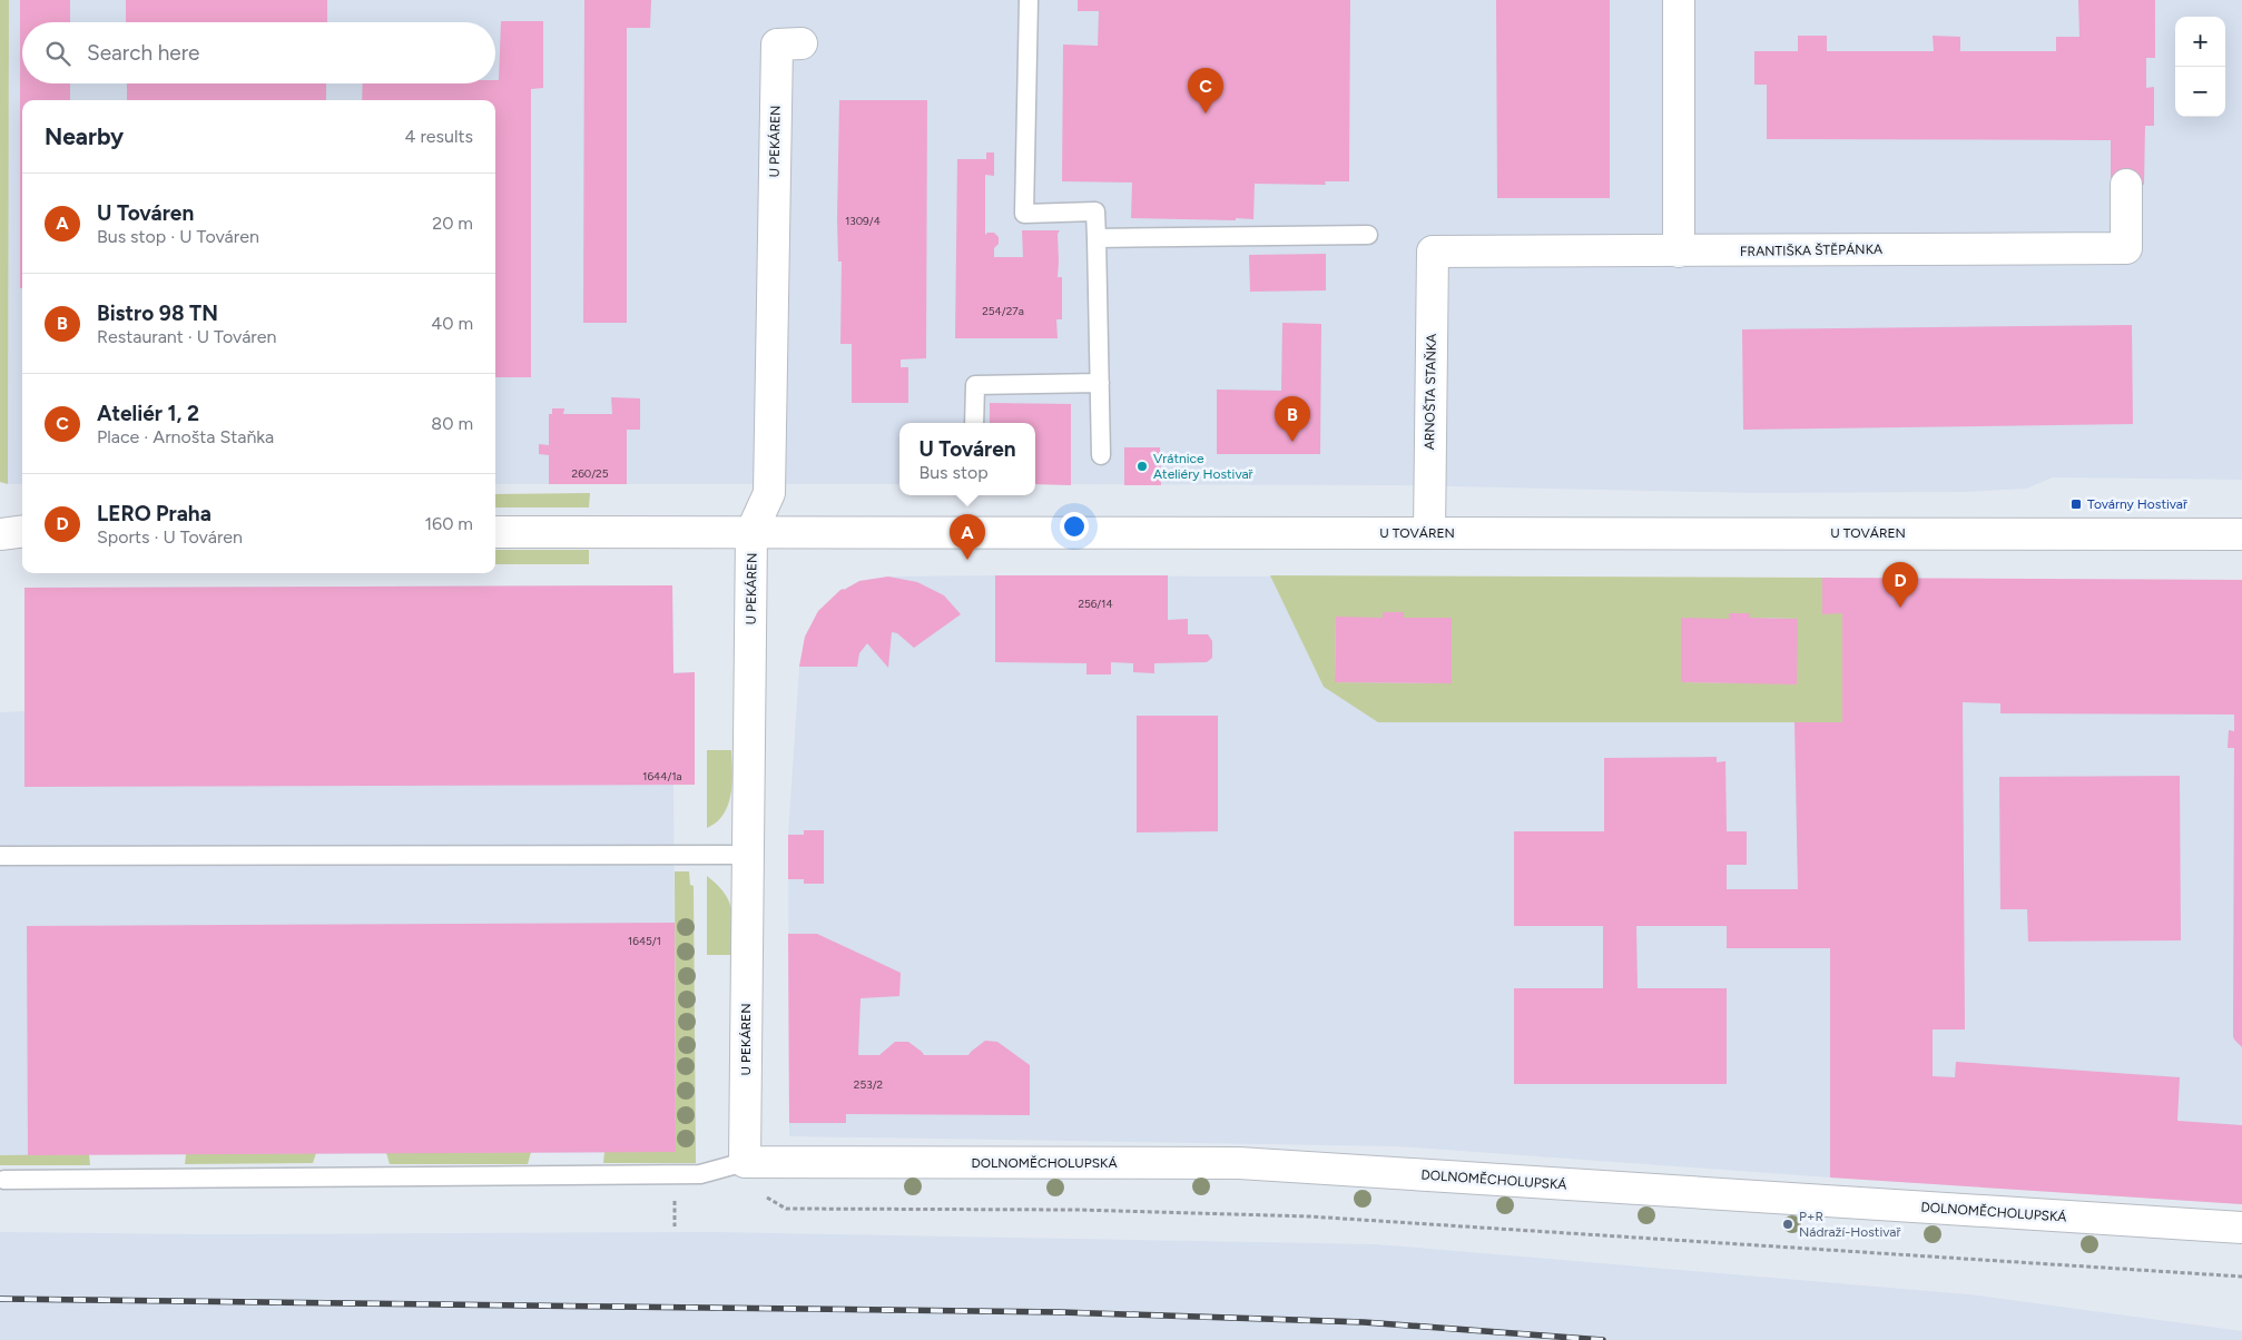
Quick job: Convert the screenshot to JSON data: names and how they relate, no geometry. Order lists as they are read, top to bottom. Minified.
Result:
{"streets":{"street":["U PEKÁREN","FRANTIŠKA ŠTĚPÁNKA","ARNOŠTA STAŇKA","U TOVÁREN","DOLNOMĚCHOLUPSKÁ"]},"crossings":[["U PEKÁREN","U TOVÁREN"],["U PEKÁREN","DOLNOMĚCHOLUPSKÁ"],["FRANTIŠKA ŠTĚPÁNKA","ARNOŠTA STAŇKA"],["ARNOŠTA STAŇKA","U TOVÁREN"]],"places":{"other":["Vrátnice Ateliéry Hostivař","P+R Nádraží-Hostivař"],"transit":["Továrny Hostivař"]},"house_numbers":["1309/4","254/27a","260/25","256/14","1644/1a","1645/1","253/2"],"page":{"map_buttons":["+","−"],"search":"Search here","pins":["C","B","A","D"],"heading":["Nearby","4 results"],"list":[{"mark":"A","name":"U Továren","note":"Bus stop · U Továren","value":"20 m"},{"mark":"B","name":"Bistro 98 TN","note":"Restaurant · U Továren","value":"40 m"},{"mark":"C","name":"Ateliér 1, 2","note":"Place · Arnošta Staňka","value":"80 m"},{"mark":"D","name":"LERO Praha","note":"Sports · U Továren","value":"160 m"}],"popup":["U Továren","Bus stop"]}}
